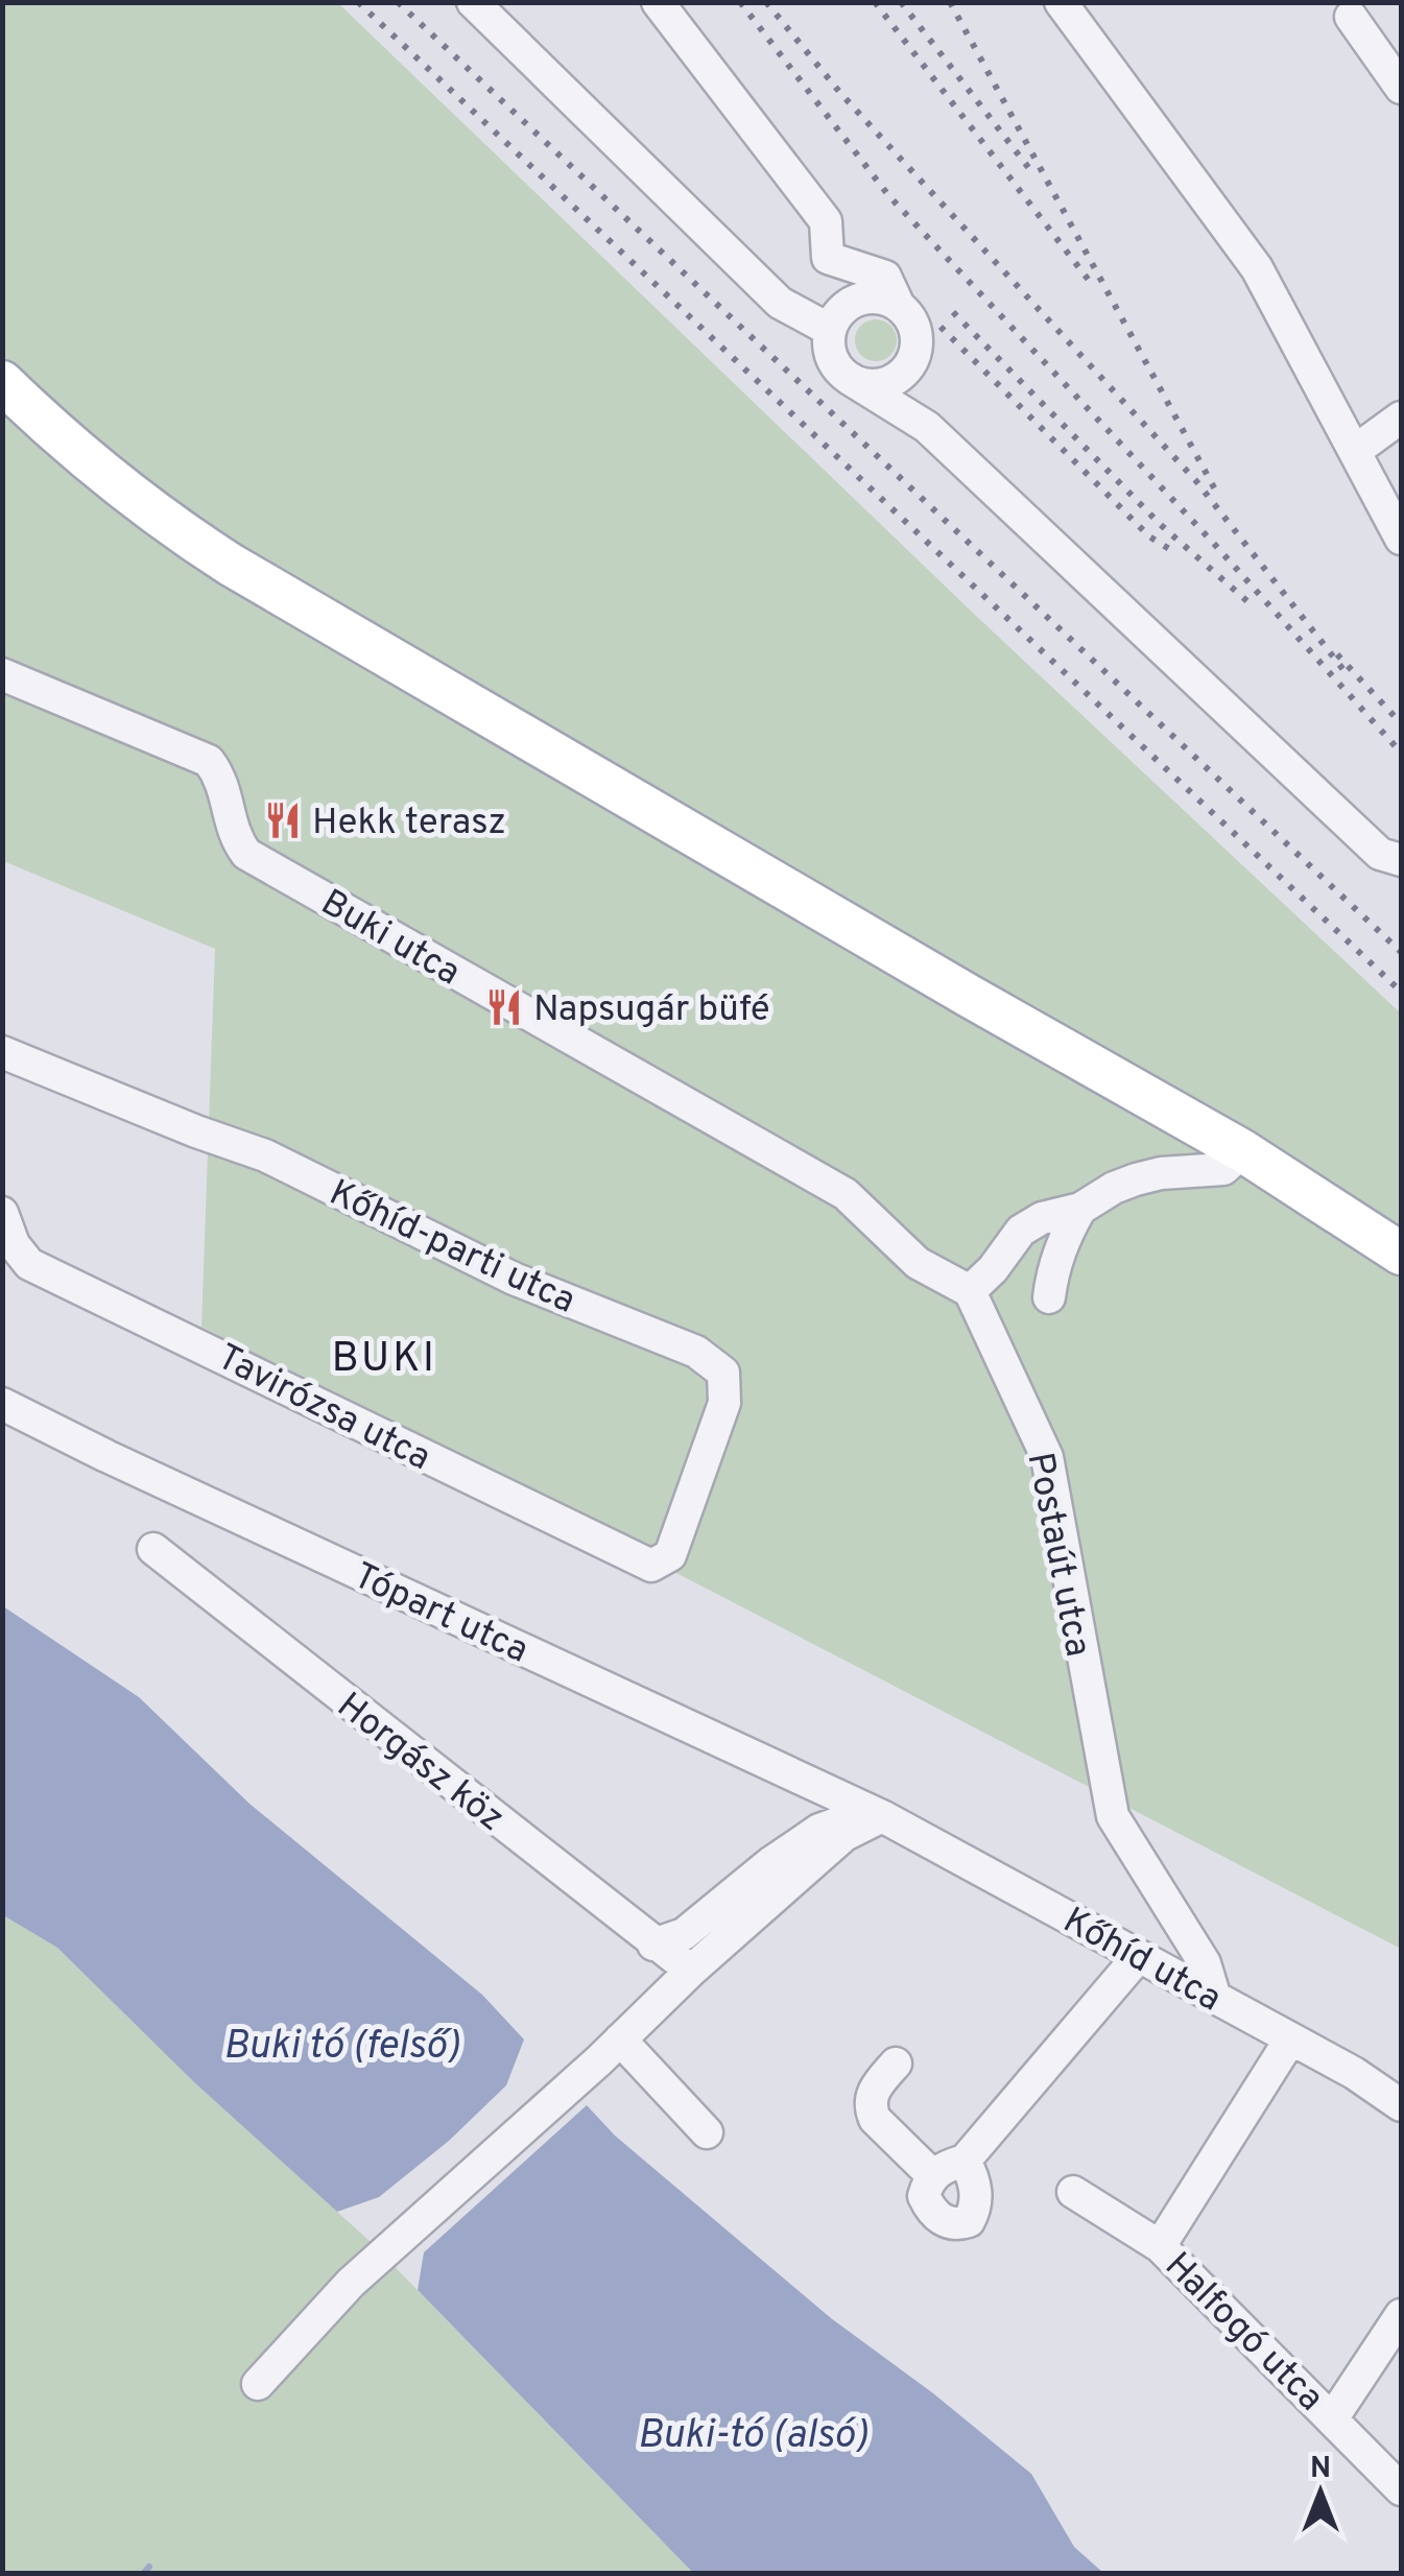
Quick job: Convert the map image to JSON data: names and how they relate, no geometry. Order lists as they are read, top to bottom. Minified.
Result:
{"streets":{"street":["Buki utca","Kőhíd-parti utca","Tavirózsa utca","Postaút utca","Tópart utca","Horgász köz","Kőhíd utca","Halfogó utca"]},"crossings":[["Buki utca","Postaút utca"],["Kőhíd-parti utca","Tavirózsa utca"],["Postaút utca","Kőhíd utca"],["Tópart utca","Kőhíd utca"]],"districts":["BUKI"],"water":["Buki tó (felső)","Buki-tó (alsó)"],"places":{"restaurant":["Hekk terasz","Napsugár büfé"]},"north":"top"}
